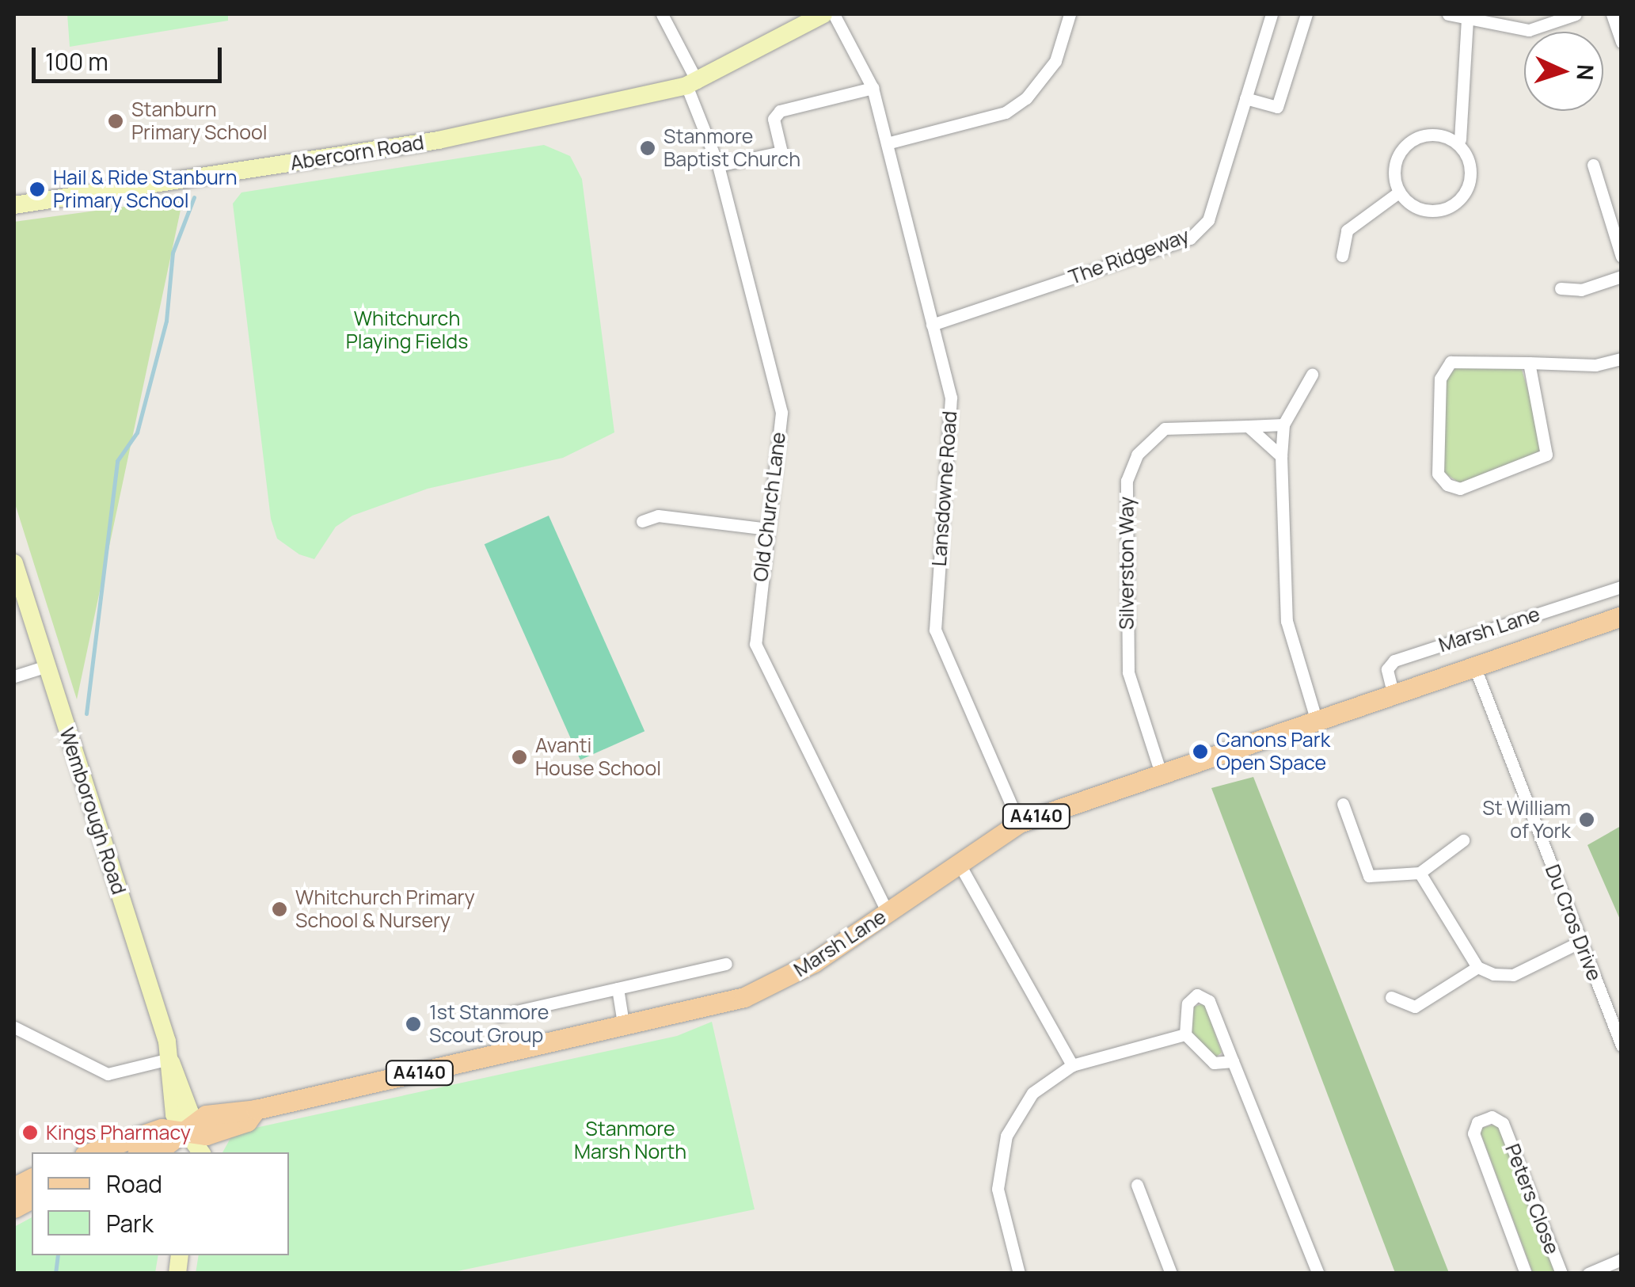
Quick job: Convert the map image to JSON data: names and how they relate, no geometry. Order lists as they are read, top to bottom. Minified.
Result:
{"streets":{"main road":["Marsh Lane","A4140"],"street":["Abercorn Road","The Ridgeway","Lansdowne Road","Old Church Lane","Silverston Way","Wemborough Road","Du Cros Drive","Peters Close"]},"crossings":[["Abercorn Road","Old Church Lane"],["The Ridgeway","Lansdowne Road"],["Lansdowne Road","Marsh Lane"],["Old Church Lane","Marsh Lane"],["Silverston Way","Marsh Lane"],["Marsh Lane","Wemborough Road"],["Marsh Lane","A4140"],["Marsh Lane","Du Cros Drive"],["Wemborough Road","A4140"]],"parks":["Whitchurch Playing Fields","Stanmore Marsh North"],"places":["Stanburn Primary School","Stanmore Baptist Church","Hail & Ride Stanburn Primary School","Canons Park Open Space","Avanti House School","St William of York","Whitchurch Primary School & Nursery","1st Stanmore Scout Group","Kings Pharmacy"],"legend":["Road","Park"],"scale_bar":"100 m","north":"right"}
